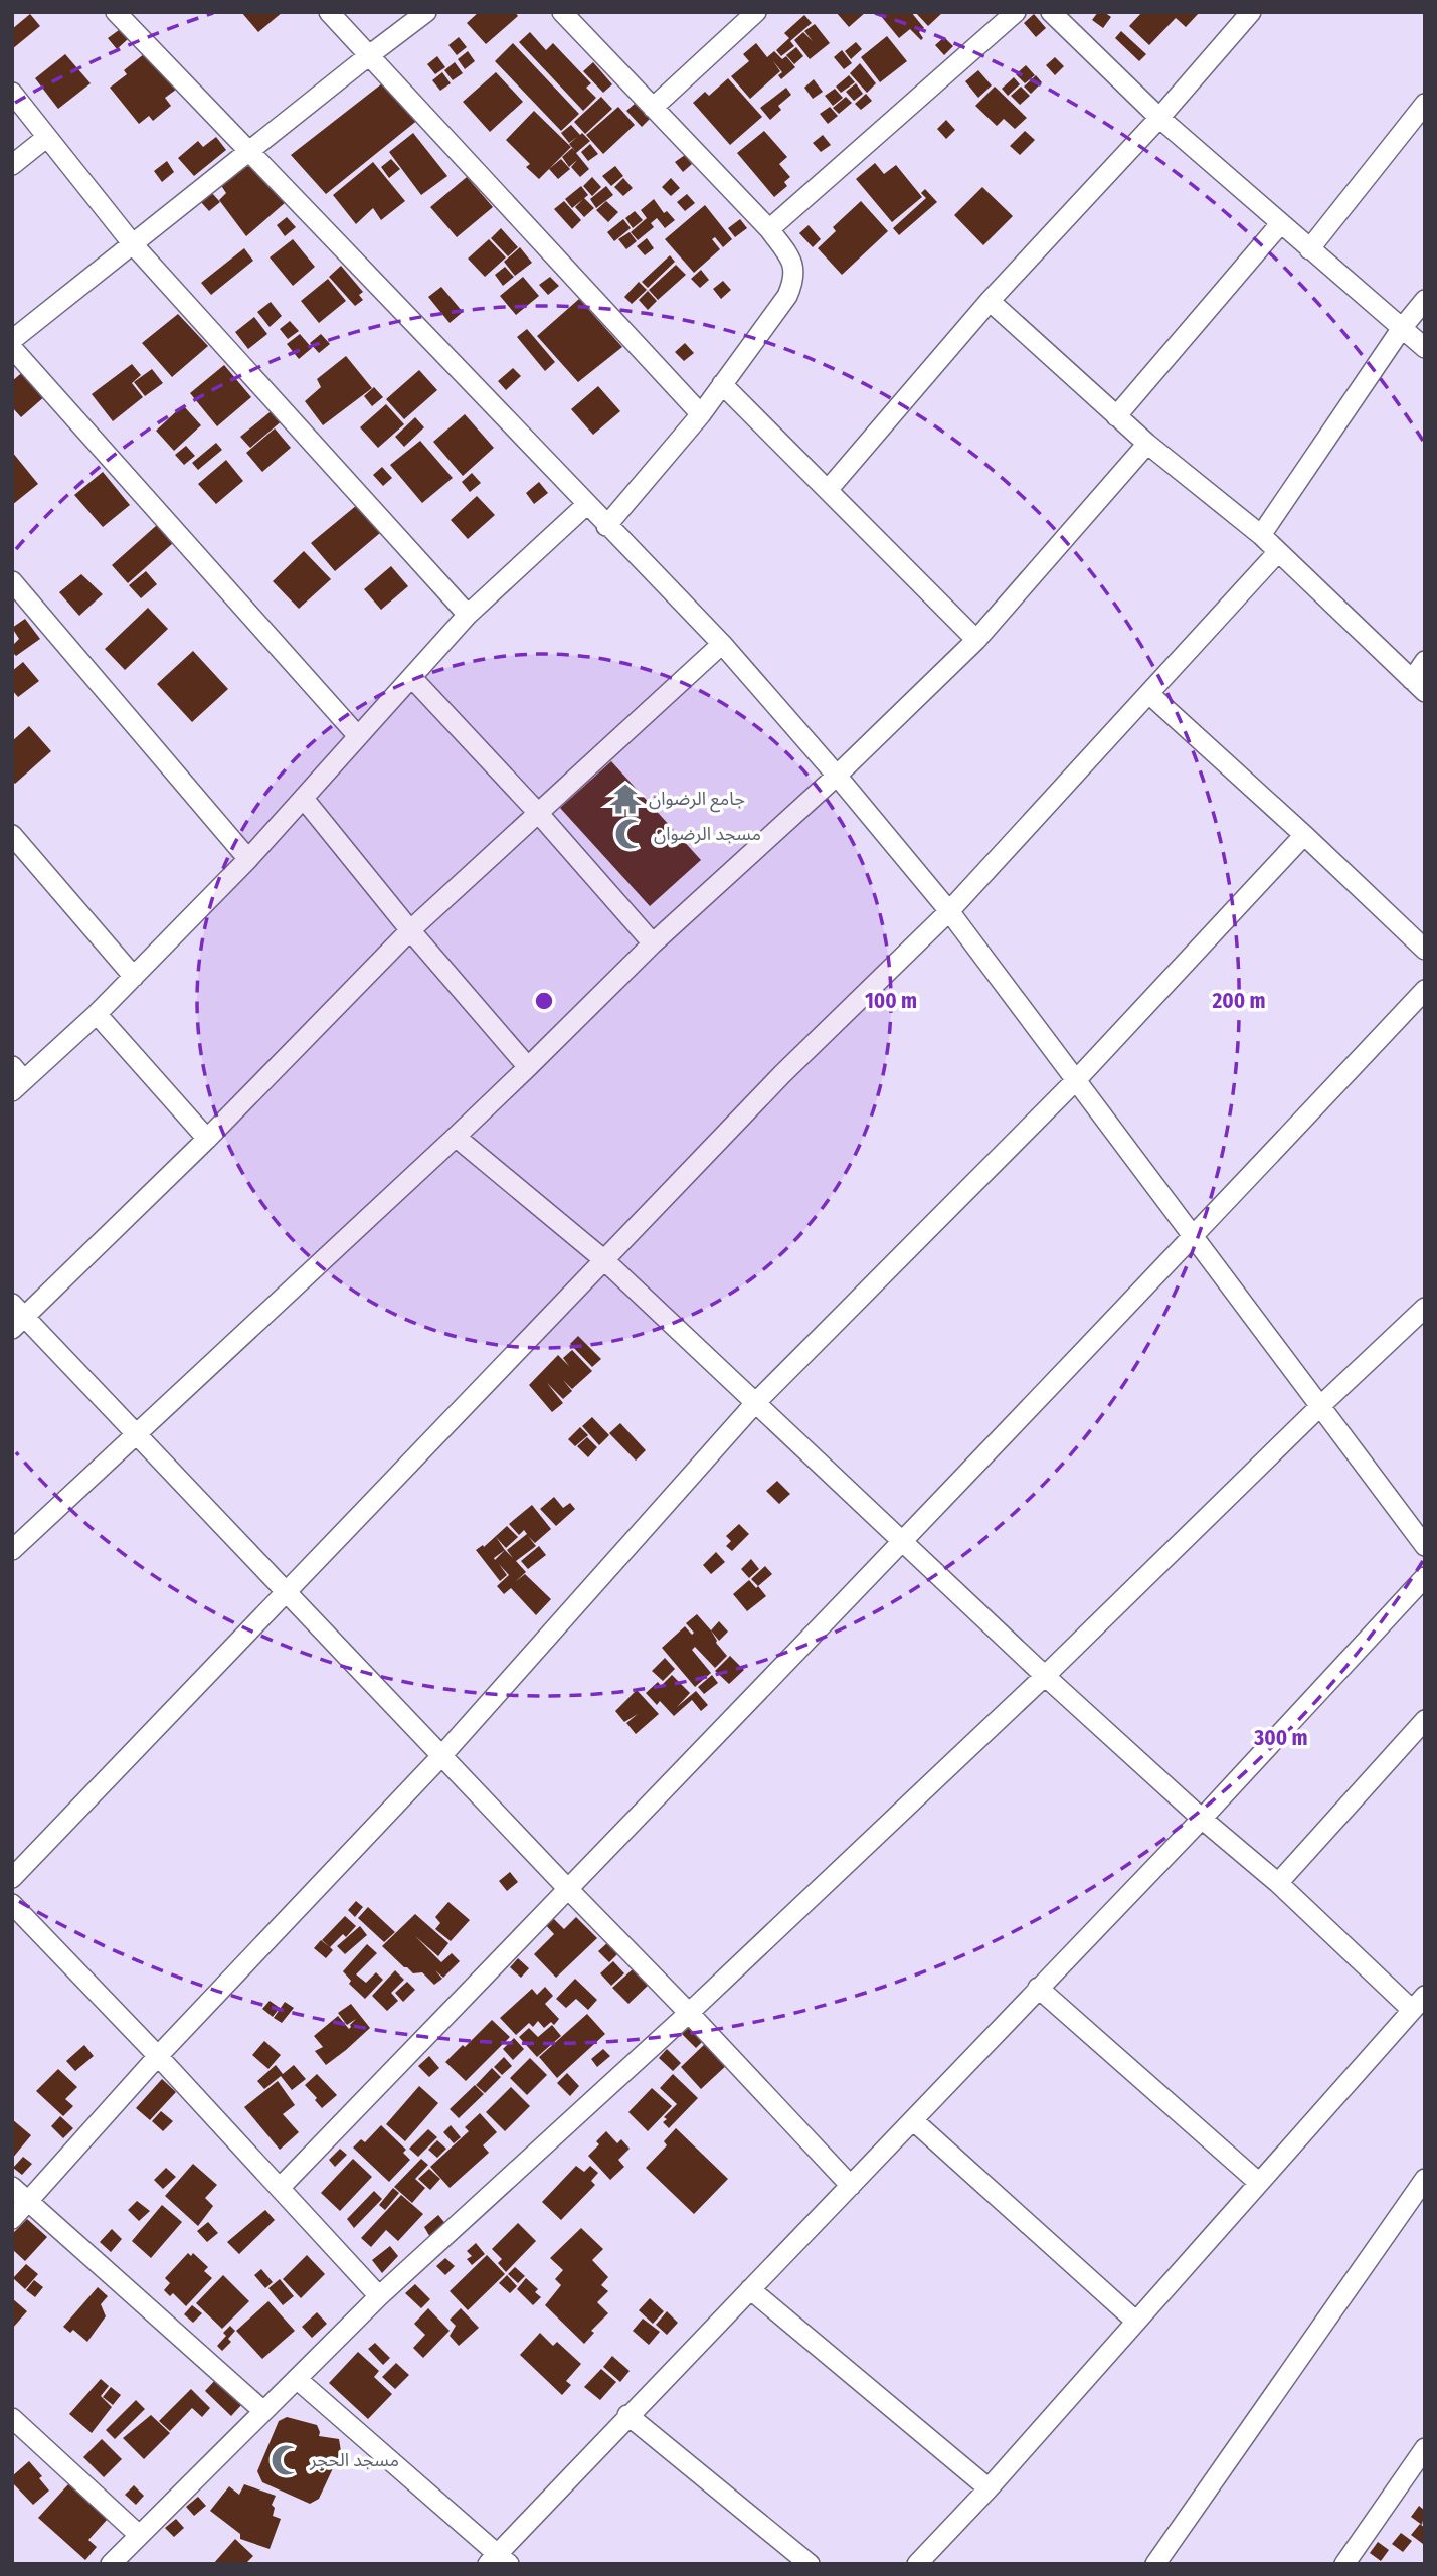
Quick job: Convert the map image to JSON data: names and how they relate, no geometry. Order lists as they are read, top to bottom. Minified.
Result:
{"places":{"temple":["جامع الرضوان"],"mosque":["مسجد الرضوان","مسجد الحجر"]},"rings":["100 m","200 m","300 m"]}
